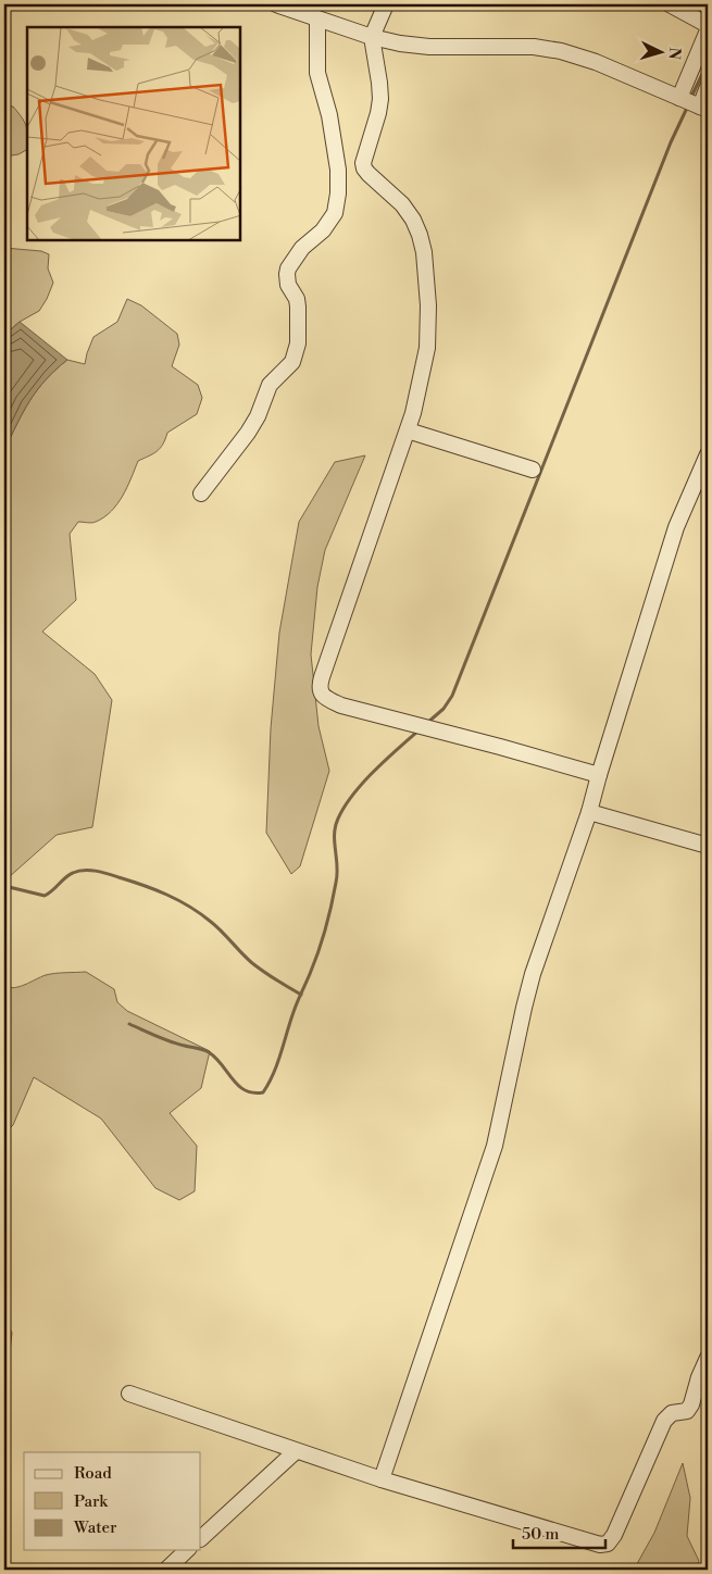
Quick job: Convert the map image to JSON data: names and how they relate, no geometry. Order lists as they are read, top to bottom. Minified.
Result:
{"legend":["Road","Park","Water"],"scale_bar":"50 m","north":"right"}
